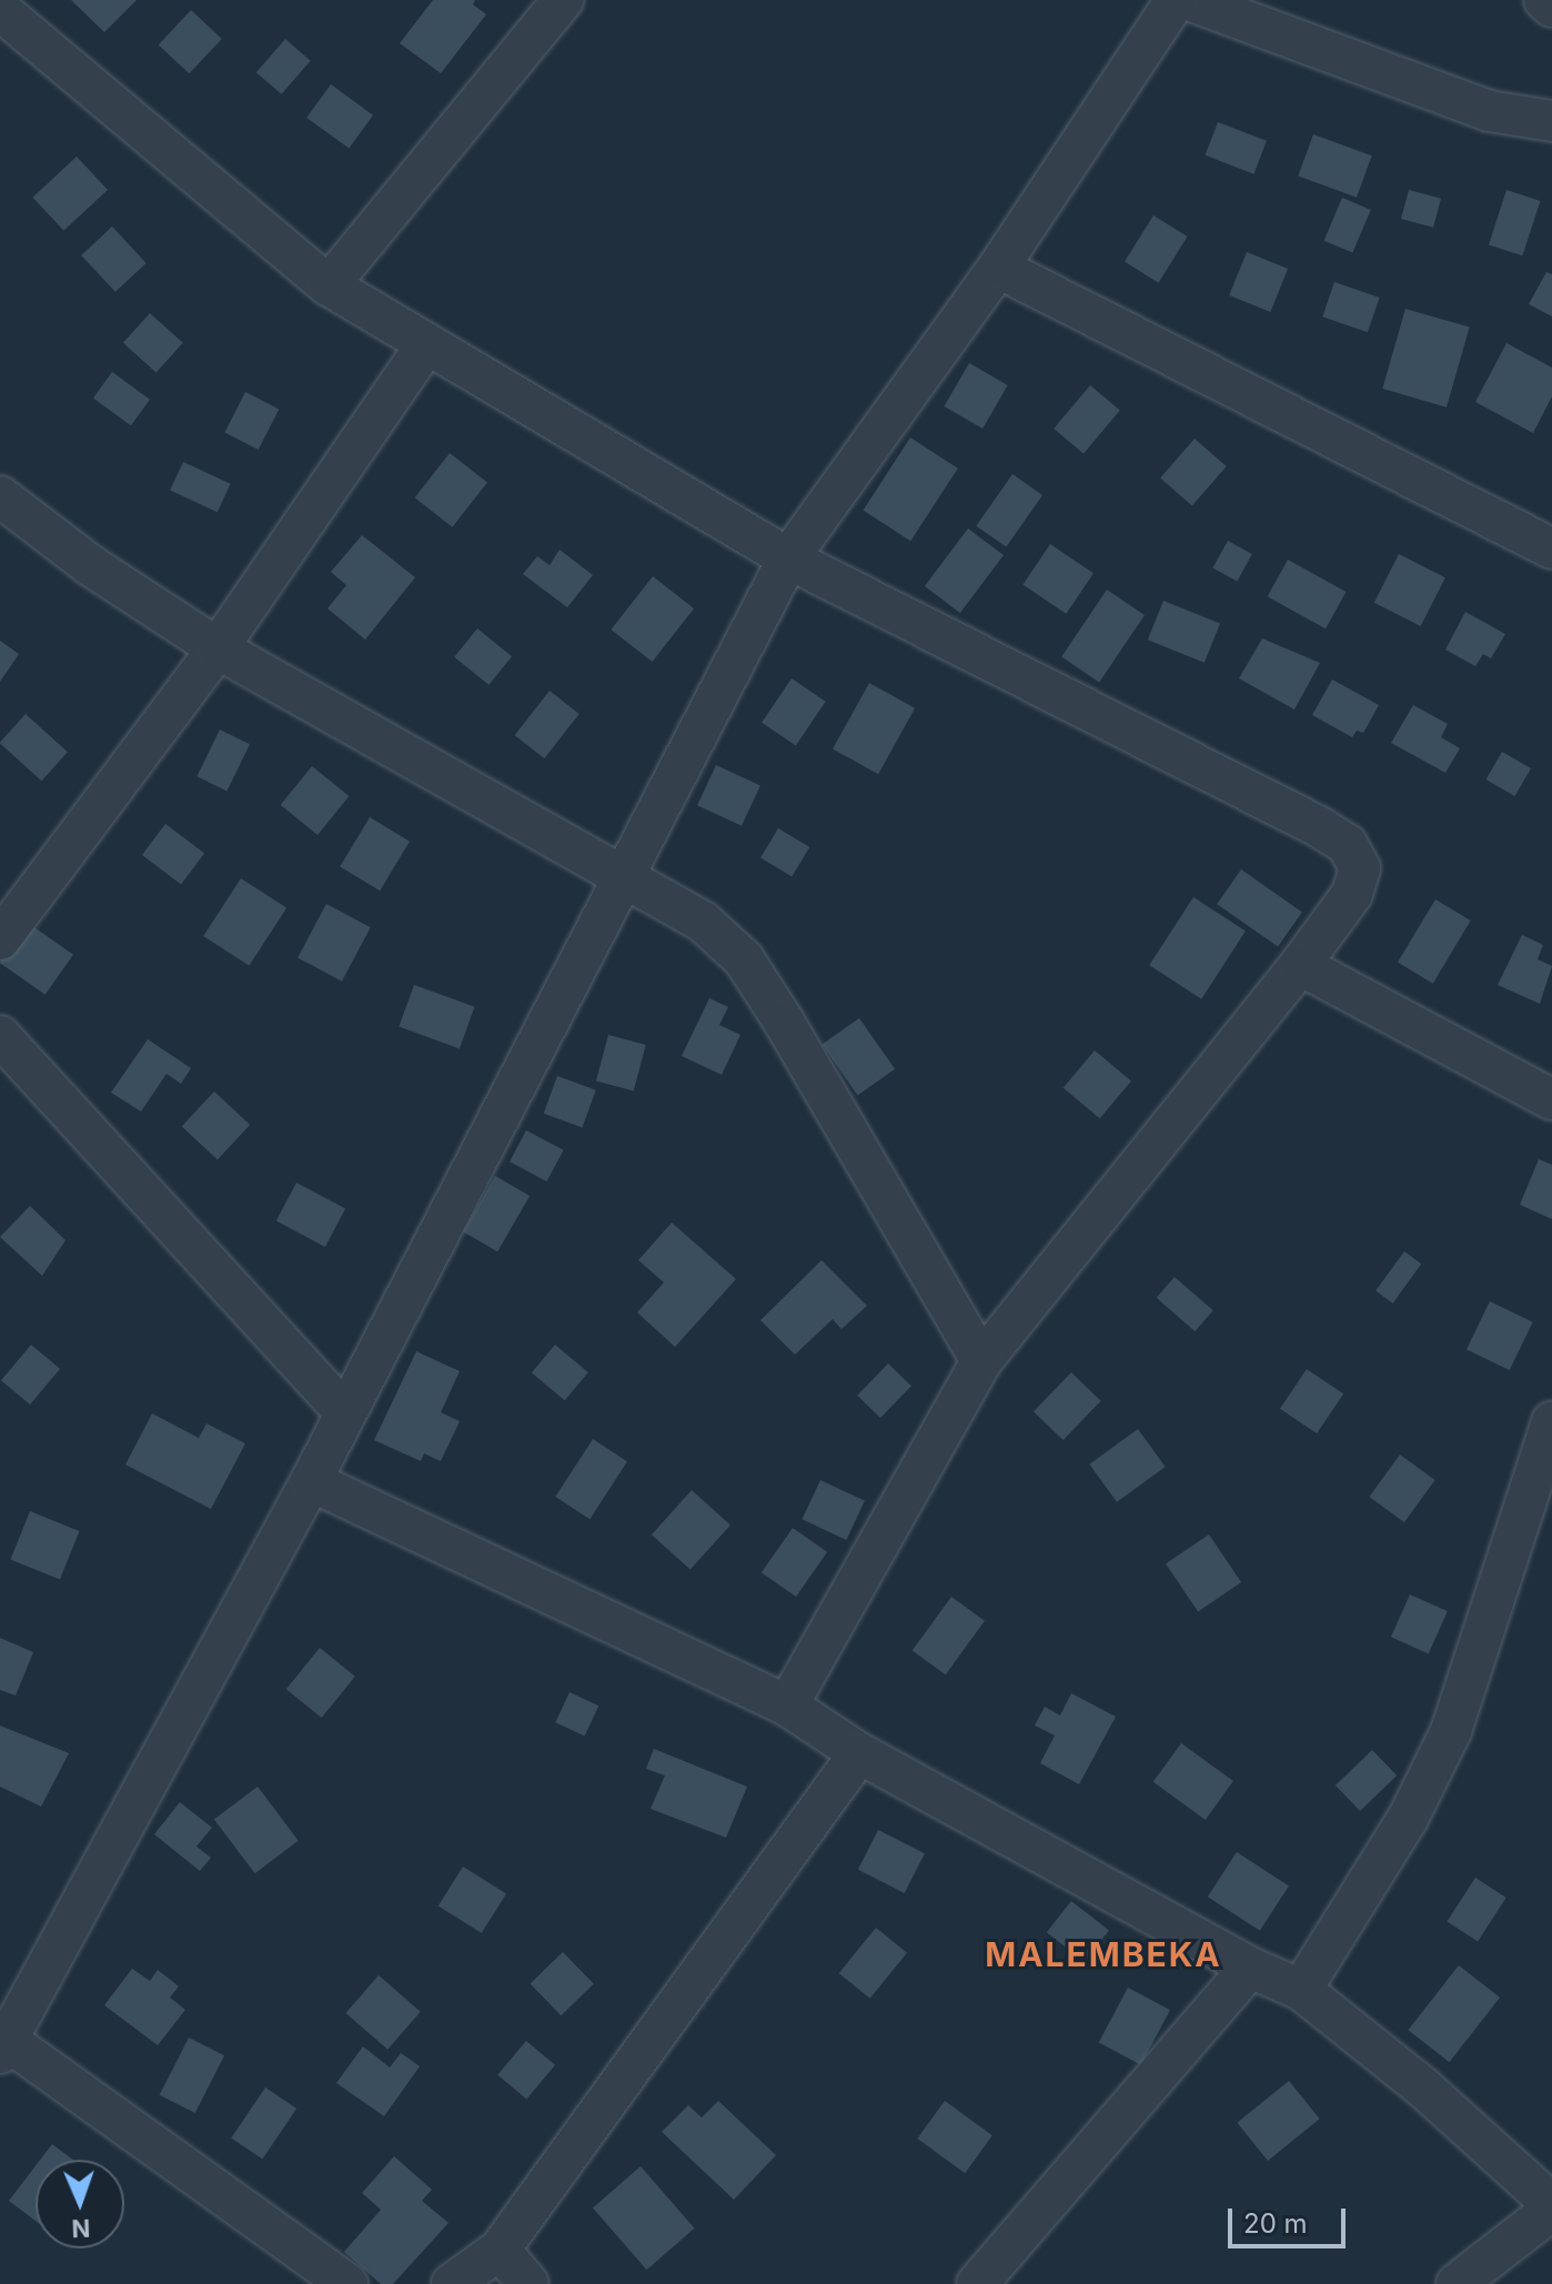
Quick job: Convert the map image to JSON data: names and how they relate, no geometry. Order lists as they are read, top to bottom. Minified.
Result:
{"districts":["MALEMBEKA"],"scale_bar":"20 m","north":"bottom"}
